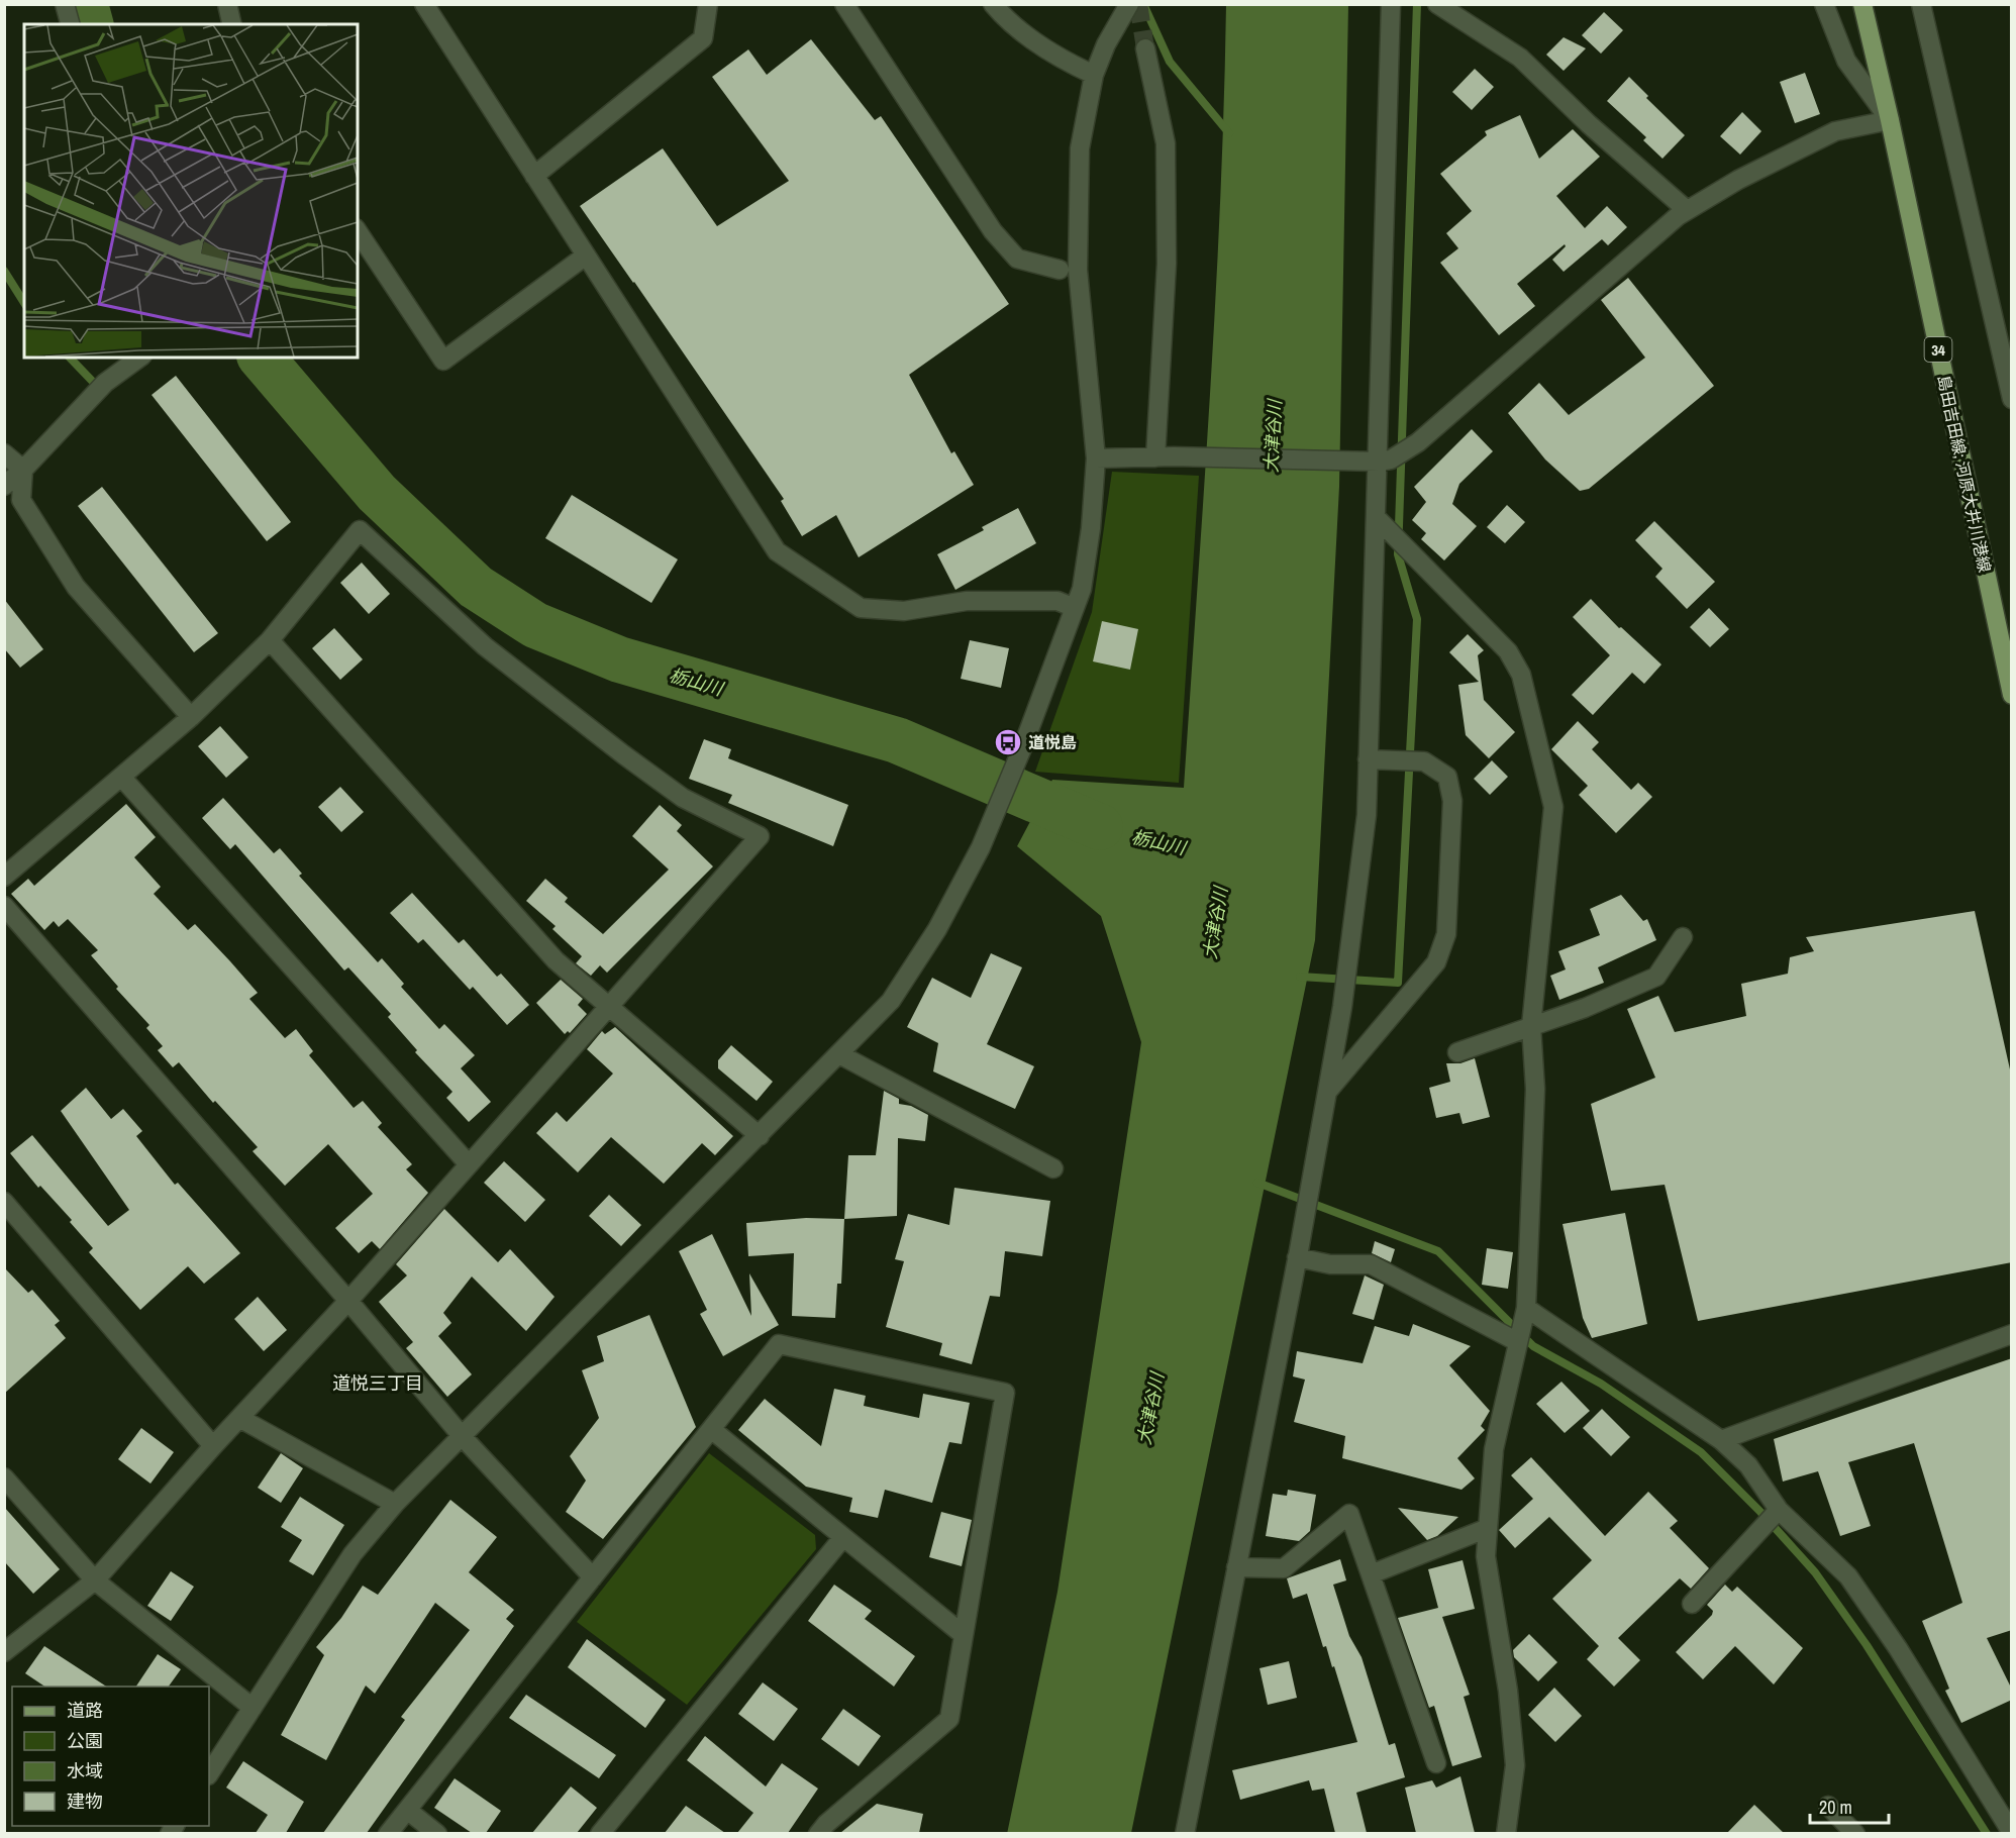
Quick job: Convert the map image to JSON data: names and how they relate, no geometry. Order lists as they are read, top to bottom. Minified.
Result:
{"streets":{"main road":["34","島田吉田線; 河原大井川港線"]},"districts":["道悦三丁目"],"water":["大津谷川","栃山川"],"places":{"bus stop":["道悦島"]},"legend":["道路","公園","水域","建物"],"scale_bar":"20 m"}
